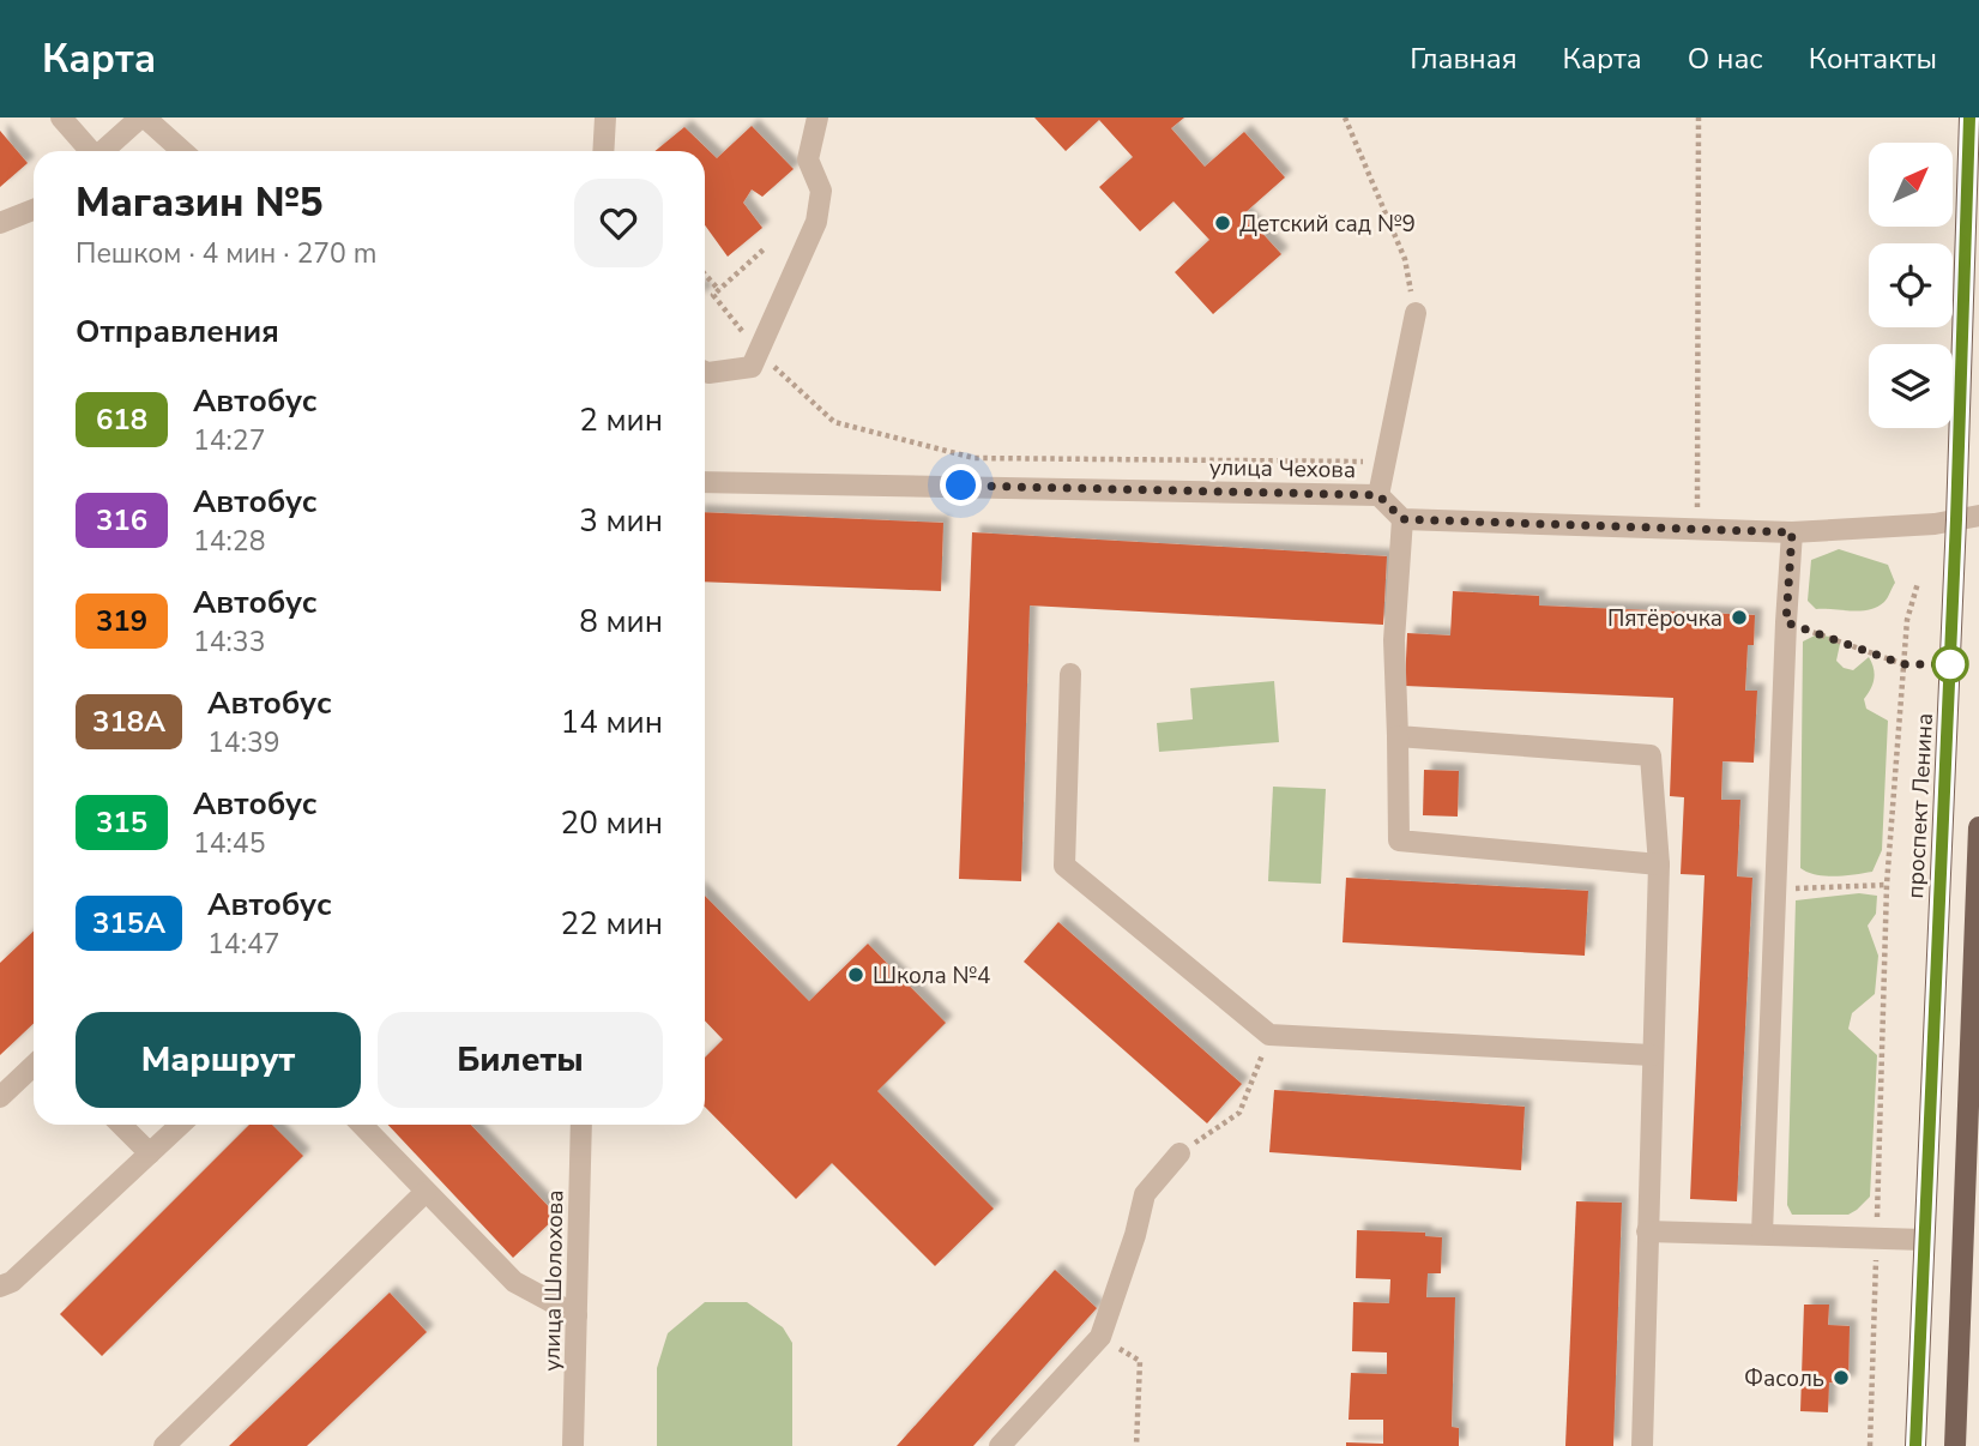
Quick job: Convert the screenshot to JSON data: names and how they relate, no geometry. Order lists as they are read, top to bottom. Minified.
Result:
{"streets":{"main road":["проспект Ленина"],"street":["улица Чехова","улица Шолохова"]},"places":["Детский сад №9","Пятёрочка","Школа №4","Фасоль"],"lines":["bus line 618"],"north":"top right","page":{"header":"Карта","nav":["Главная","Карта","О нас","Контакты"],"heading":[["Магазин №5","Пешком · 4 мин · 270 m"],"Отправления"],"list":[{"mark":"618","name":"Автобус","note":"14:27","value":"2 мин"},{"mark":"316","name":"Автобус","note":"14:28","value":"3 мин"},{"mark":"319","name":"Автобус","note":"14:33","value":"8 мин"},{"mark":"318А","name":"Автобус","note":"14:39","value":"14 мин"},{"mark":"315","name":"Автобус","note":"14:45","value":"20 мин"},{"mark":"315А","name":"Автобус","note":"14:47","value":"22 мин"}],"buttons":["Маршрут","Билеты"]}}
